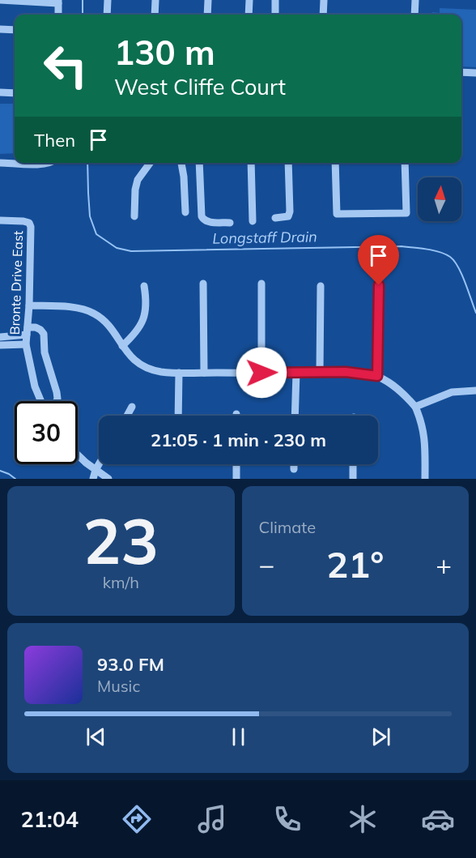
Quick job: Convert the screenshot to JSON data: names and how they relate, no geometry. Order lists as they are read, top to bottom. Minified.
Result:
{"streets":{"street":["Bronte Drive East"]},"water":["Longstaff Drain"],"north":"top","page":{"turn":["130 m","West Cliffe Court"],"then":"Then","limit":"30","trip":"21:05 · 1 min · 230 m","tile":[["23","km/h"],"Climate"],"heat":["−","21°","+"],"song":["93.0 FM","Music"],"tabs":"21:04"}}
